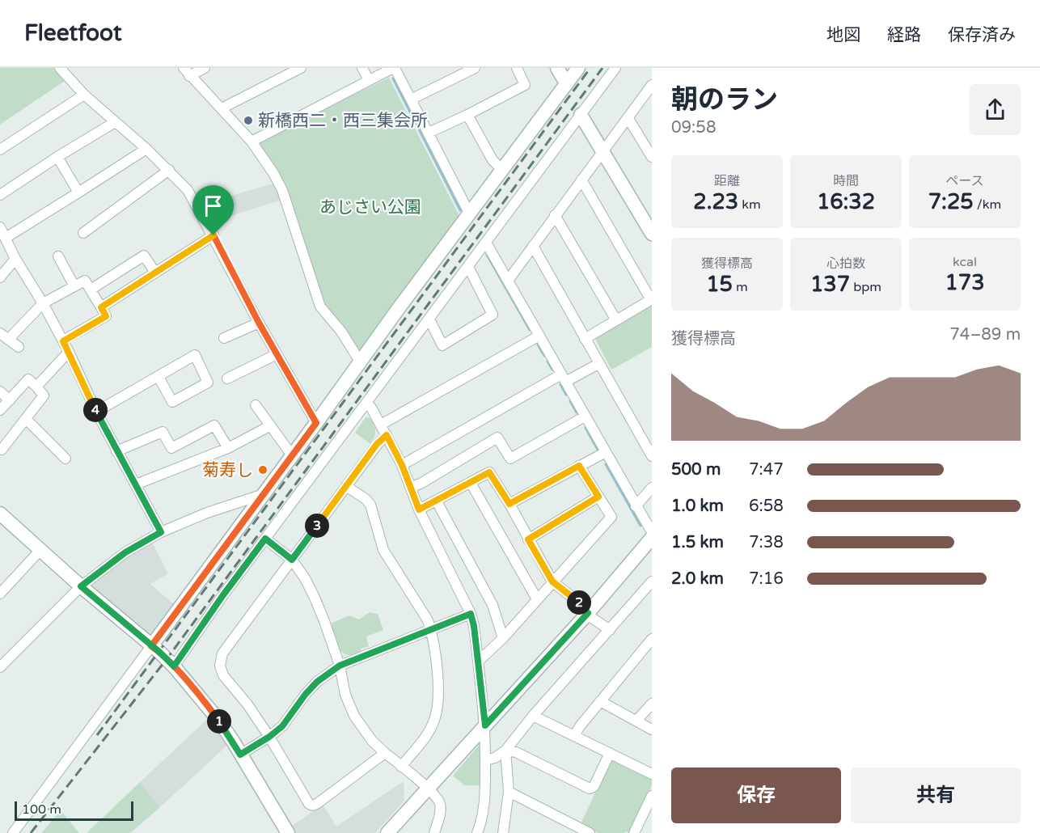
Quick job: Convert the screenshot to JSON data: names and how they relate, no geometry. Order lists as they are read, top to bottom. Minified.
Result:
{"parks":["あじさい公園"],"places":["新橋西二・西三集会所","菊寿し"],"scale_bar":"100 m","page":{"header":"Fleetfoot","nav":["地図","経路","保存済み"],"heading":["朝のラン","09:58"],"stats":[["距離","2.23 km"],["時間","16:32"],["ペース","7:25 /km"],["獲得標高","15 m"],["心拍数","137 bpm"],["kcal","173"]],"chart":["獲得標高","74–89 m"],"pins":["4","3","2","1"],"list":[{"name":"500 m","note":"7:47"},{"name":"1.0 km","note":"6:58"},{"name":"1.5 km","note":"7:38"},{"name":"2.0 km","note":"7:16"}],"buttons":["保存","共有"],"scale":"100 m"}}
